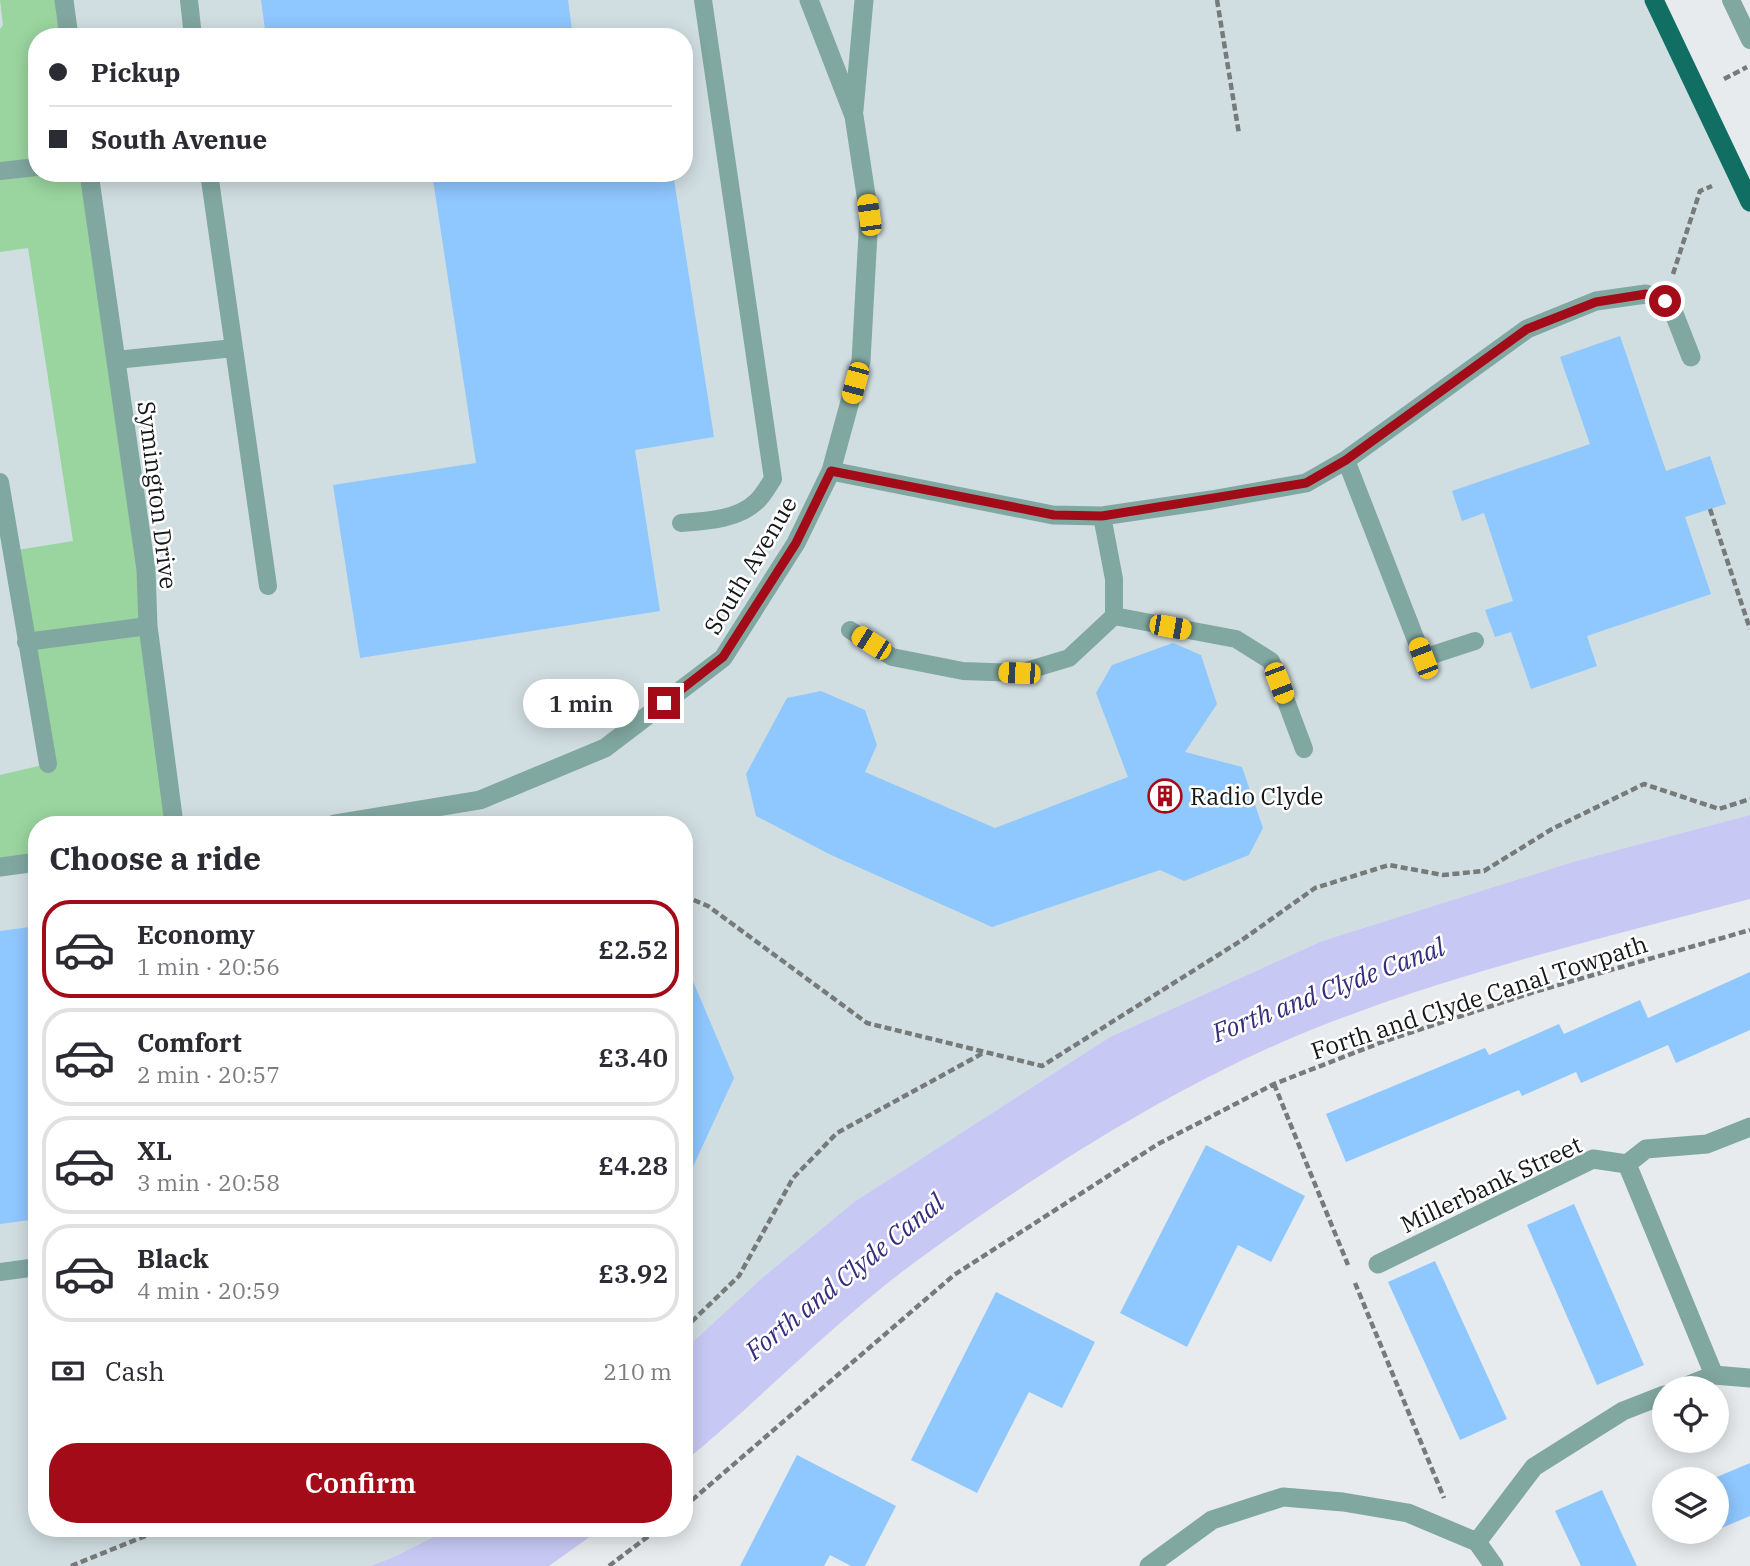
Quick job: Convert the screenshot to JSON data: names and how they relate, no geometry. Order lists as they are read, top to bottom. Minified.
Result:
{"streets":{"street":["Symington Drive","South Avenue","Millerbank Street"],"path":["Forth and Clyde Canal Towpath"]},"water":["Forth and Clyde Canal"],"places":{"building":["Radio Clyde"]},"page":{"banner":["Pickup","South Avenue"],"bubble":"1 min","heading":"Choose a ride","list":[{"name":"Economy","note":"1 min · 20:56","value":"£2.52"},{"name":"Comfort","note":"2 min · 20:57","value":"£3.40"},{"name":"XL","note":"3 min · 20:58","value":"£4.28"},{"name":"Black","note":"4 min · 20:59","value":"£3.92"}],"pay":["Cash","210 m"],"buttons":"Confirm"}}
